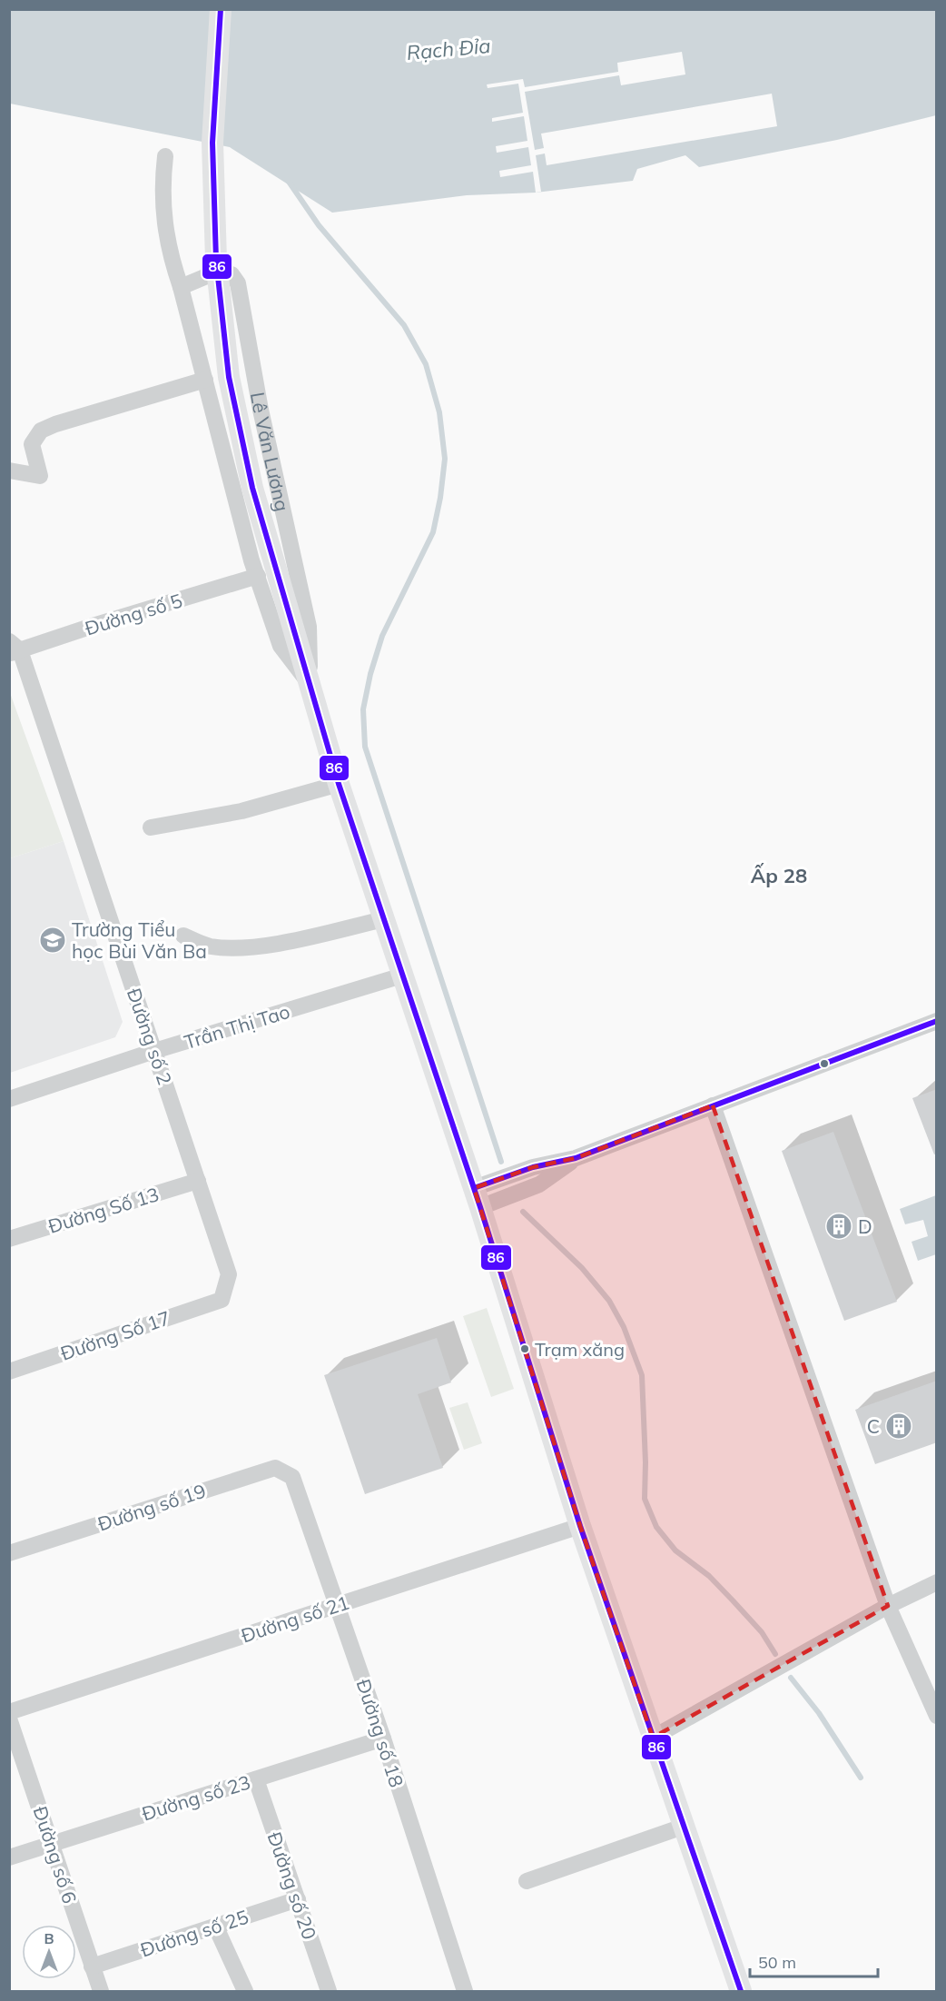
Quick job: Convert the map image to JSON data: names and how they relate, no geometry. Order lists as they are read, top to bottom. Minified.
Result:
{"streets":{"main road":["Lê Văn Lương"],"street":["Đường số 5","Trần Thị Tao","Đường số 2","Đường Số 13","Đường Số 17","Đường số 19","Đường số 21","Đường số 18","Đường số 23","Đường số 6","Đường số 20","Đường số 25"]},"crossings":[["Lê Văn Lương","Đường số 5"],["Lê Văn Lương","Trần Thị Tao"],["Lê Văn Lương","Đường số 21"],["Đường số 5","Đường số 2"],["Trần Thị Tao","Đường số 2"],["Đường số 2","Đường Số 13"],["Đường số 2","Đường Số 17"],["Đường số 19","Đường số 18"],["Đường số 21","Đường số 18"],["Đường số 18","Đường số 23"],["Đường số 23","Đường số 6"],["Đường số 23","Đường số 20"],["Đường số 6","Đường số 25"],["Đường số 20","Đường số 25"]],"districts":["Ấp 28"],"water":["Rạch Đỉa"],"places":{"school or university":["Trường Tiểu học Bùi Văn Ba"],"building":["D","C"],"other":["Trạm xăng"]},"lines":["transit line 86"],"scale_bar":"50 m","north":"top"}
